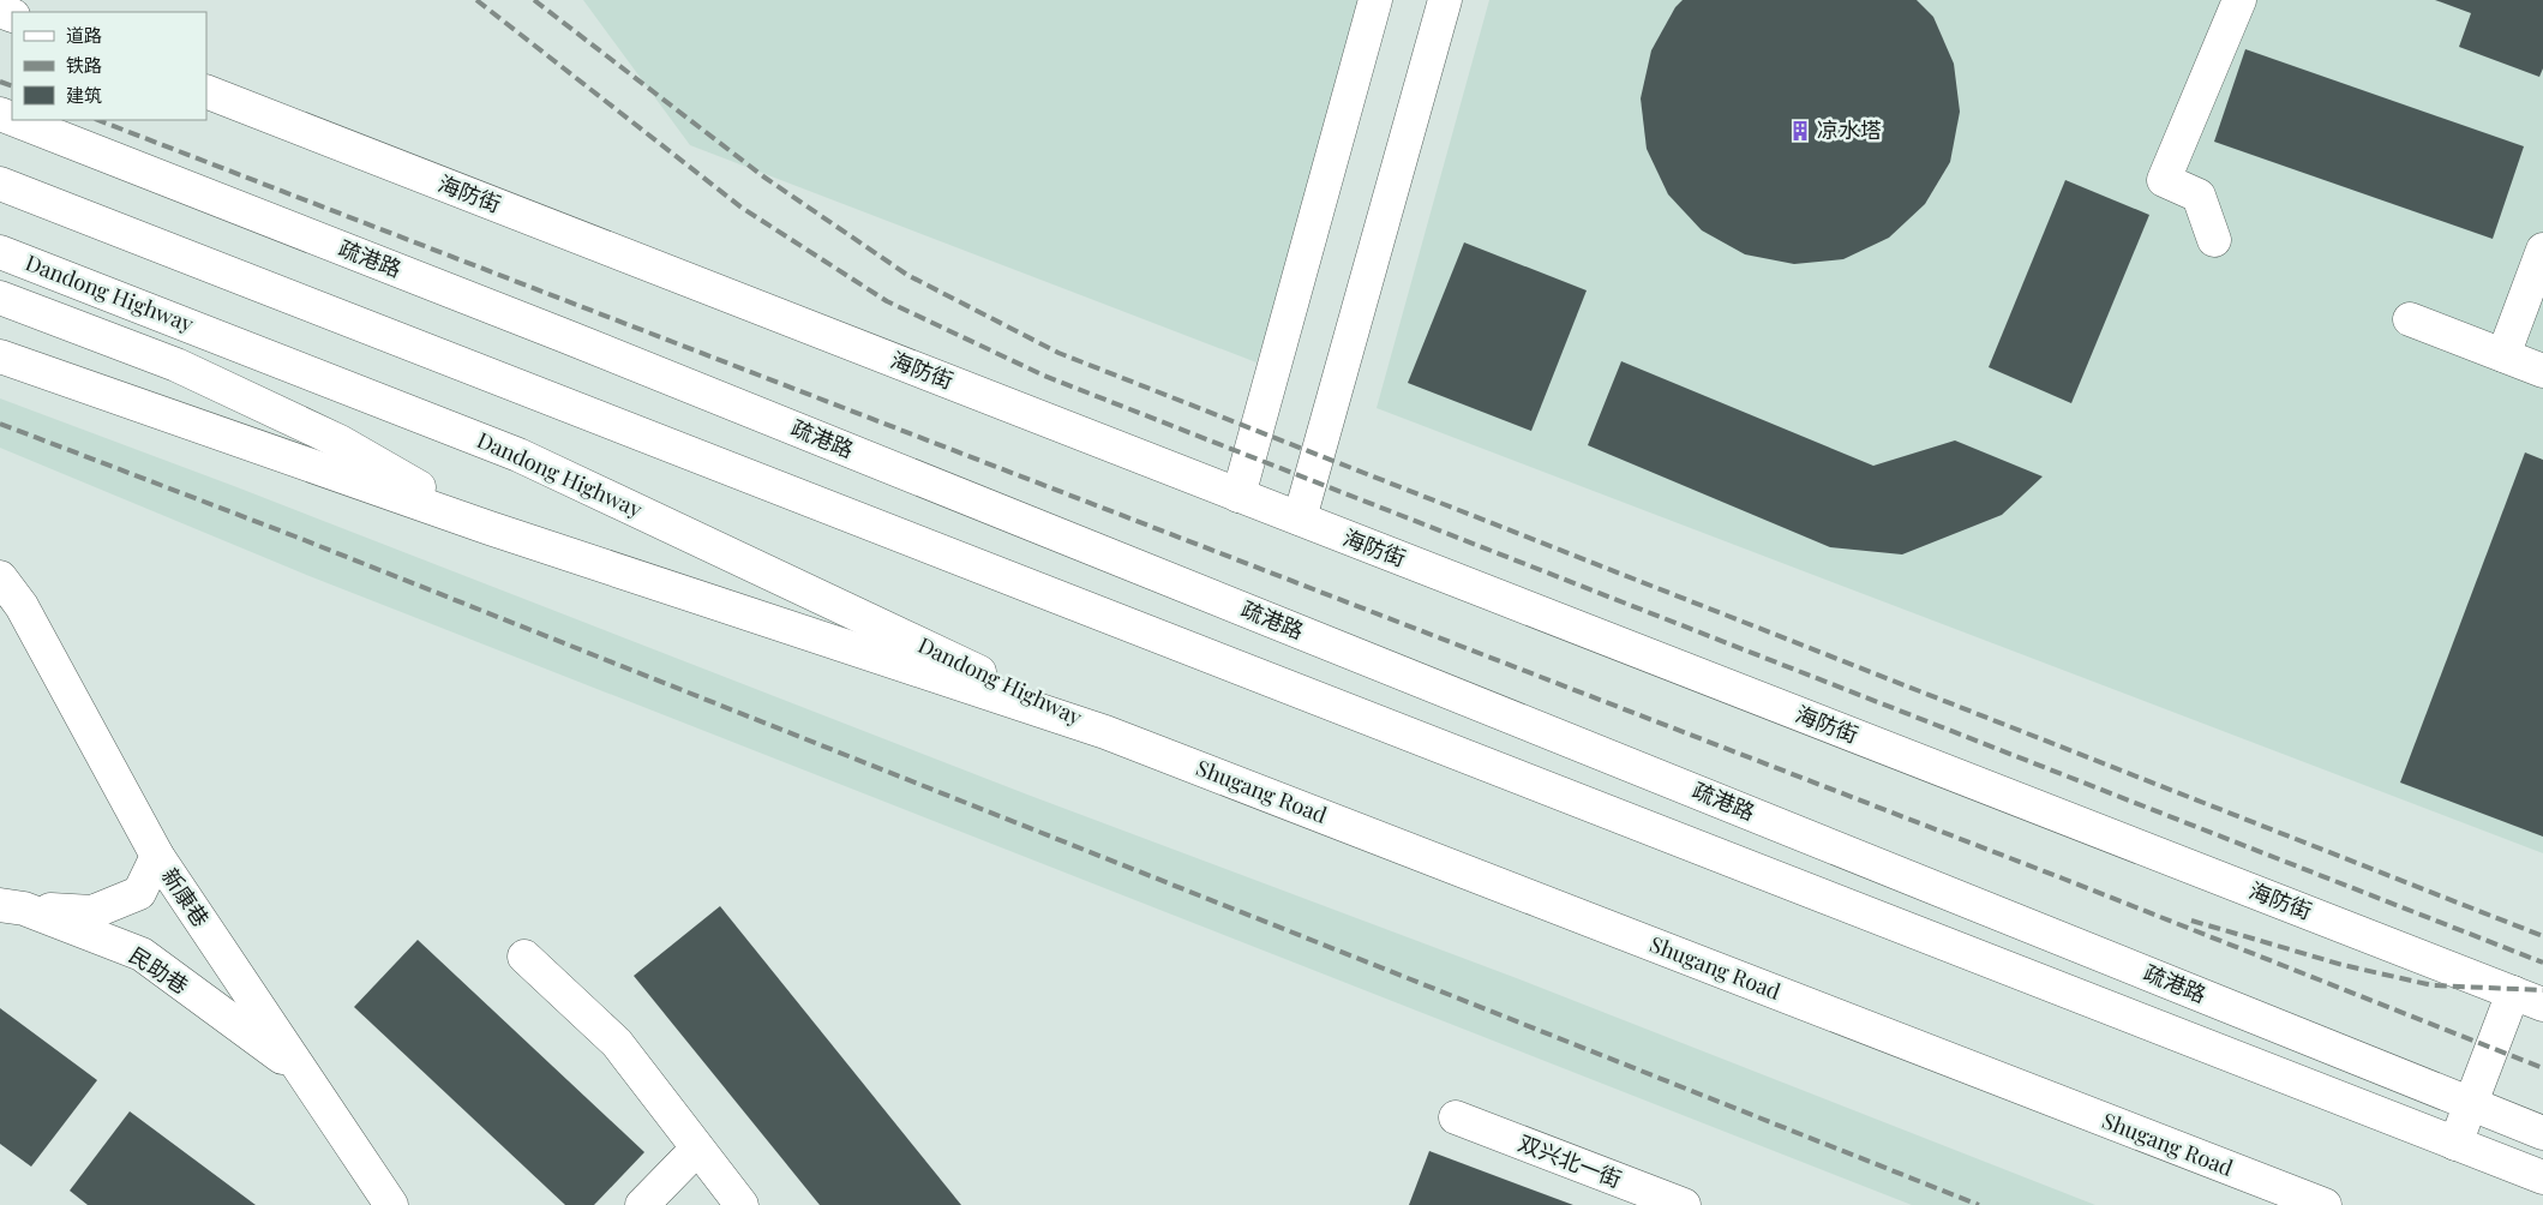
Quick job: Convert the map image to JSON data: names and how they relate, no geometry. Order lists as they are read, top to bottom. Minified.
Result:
{"streets":{"main road":["海防街","疏港路","Dandong Highway","Shugang Road","新康巷","民助巷","双兴北一街"]},"crossings":[["Dandong Highway","Shugang Road"],["新康巷","民助巷"]],"places":{"building":["凉水塔"]},"legend":["道路","铁路","建筑"]}
